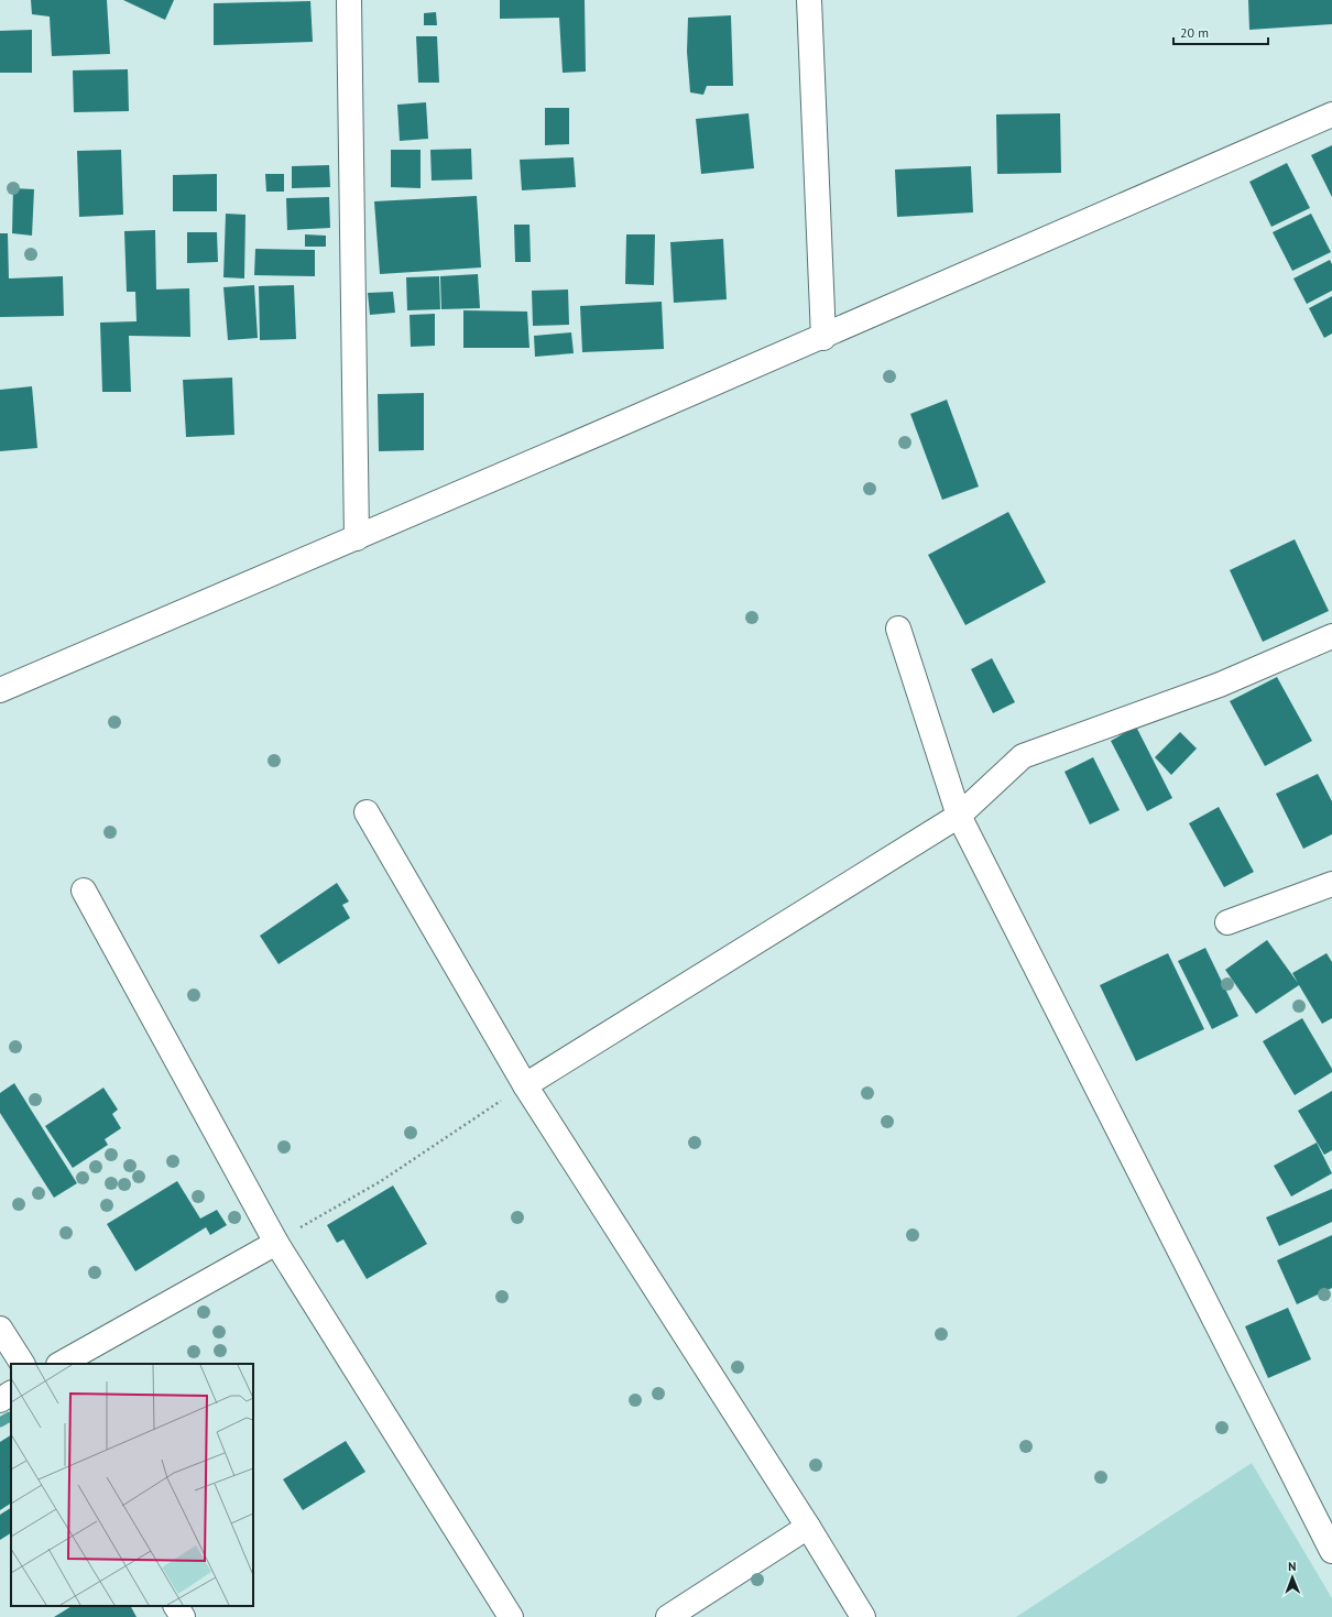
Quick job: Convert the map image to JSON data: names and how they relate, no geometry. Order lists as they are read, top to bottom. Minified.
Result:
{"scale_bar":"20 m","north":"top"}
